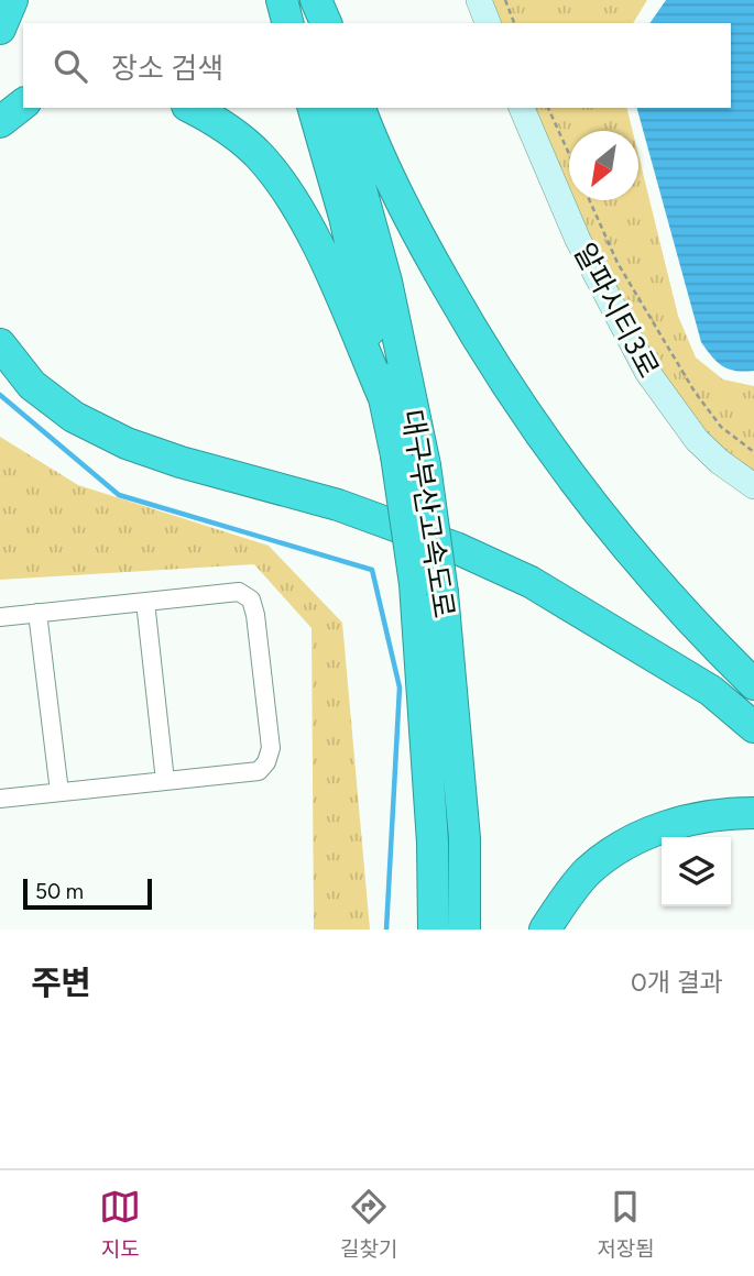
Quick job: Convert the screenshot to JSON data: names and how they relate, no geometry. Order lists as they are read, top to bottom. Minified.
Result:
{"streets":{"highway":["대구부산고속도로"],"street":["알파시티3로"]},"scale_bar":"50 m","north":"bottom left","page":{"search":"장소 검색","scale":"50 m","heading":["주변","0개 결과"],"nav":["지도","길찾기","저장됨"]}}
